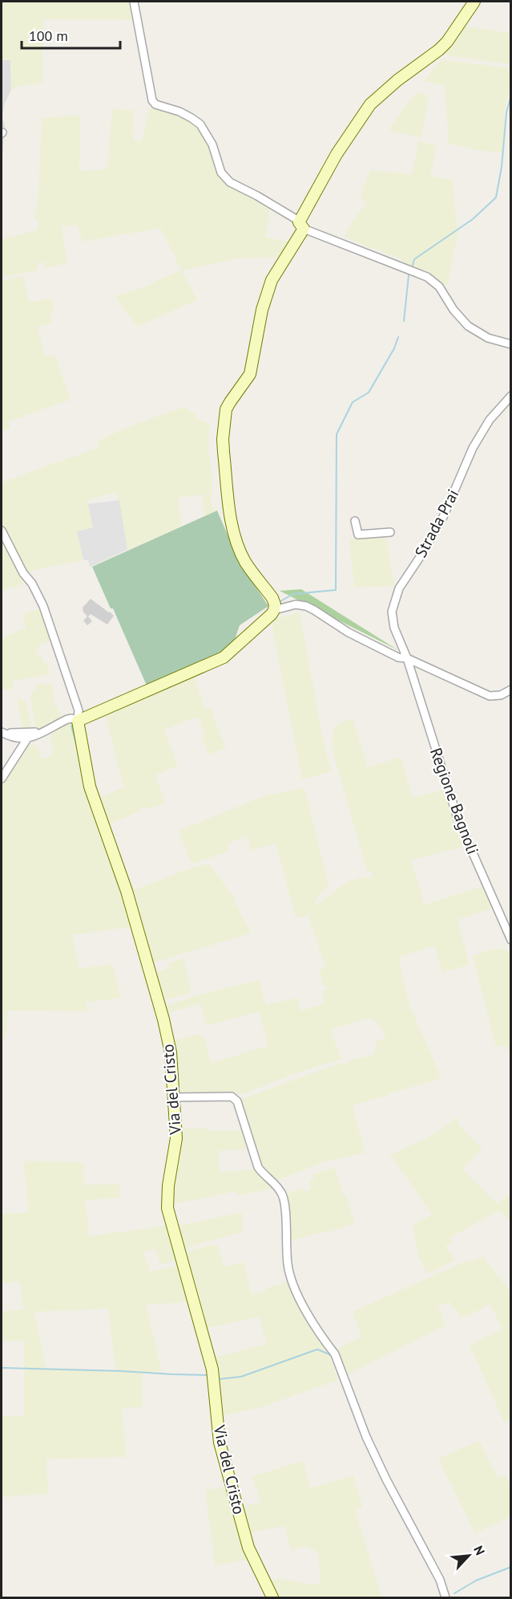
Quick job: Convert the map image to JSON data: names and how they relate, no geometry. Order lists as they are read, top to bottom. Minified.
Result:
{"streets":{"street":["Strada Prai","Regione Bagnoli","Via del Cristo"]},"crossings":[["Strada Prai","Regione Bagnoli"]],"scale_bar":"100 m","north":"top right"}
